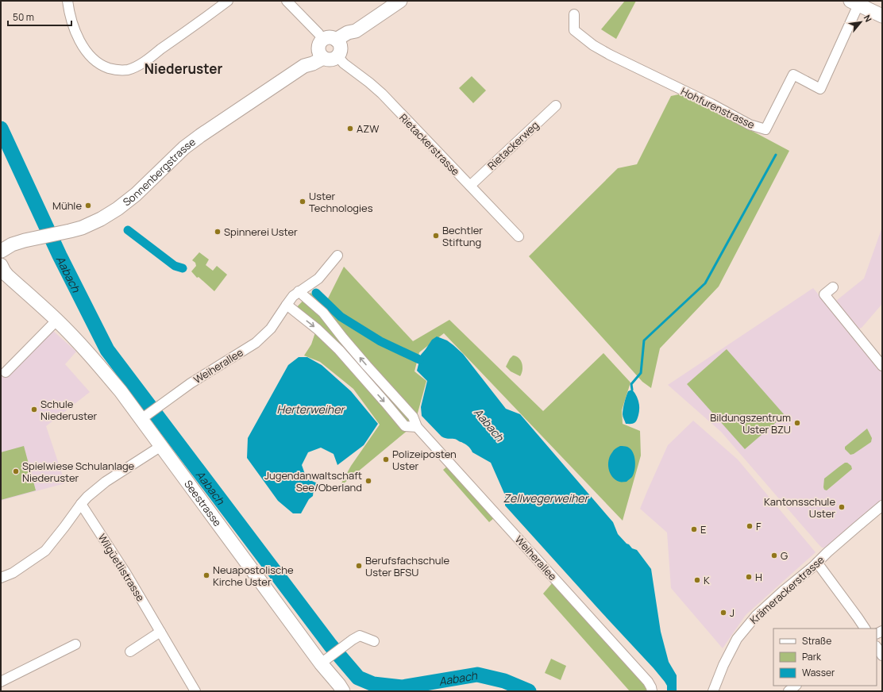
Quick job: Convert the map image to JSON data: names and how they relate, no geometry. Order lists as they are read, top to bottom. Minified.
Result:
{"streets":{"street":["Hohfurenstrasse","Rietackerstrasse","Rietackerweg","Sonnenbergstrasse","Weiherallee","Seestrasse","Wilgüetlistrasse","Krämerackerstrasse"]},"crossings":[["Rietackerstrasse","Rietackerweg"],["Rietackerstrasse","Sonnenbergstrasse"],["Weiherallee","Seestrasse"]],"districts":["Niederuster"],"water":["Aabach","Herterweiher","Zellwegerweiher"],"places":["AZW","Uster Technologies","Mühle","Spinnerei Uster","Bechtler Stiftung","Schule Niederuster","Bildungszentrum Uster BZU","Polizeiposten Uster","Spielwiese Schulanlage Niederuster","Jugendanwaltschaft See/Oberland","Kantonsschule Uster","F","E","G","Berufsfachschule Uster BFSU","Neuapostolische Kirche Uster","H","K","J"],"legend":["Straße","Park","Wasser"],"scale_bar":"50 m","north":"top right"}
